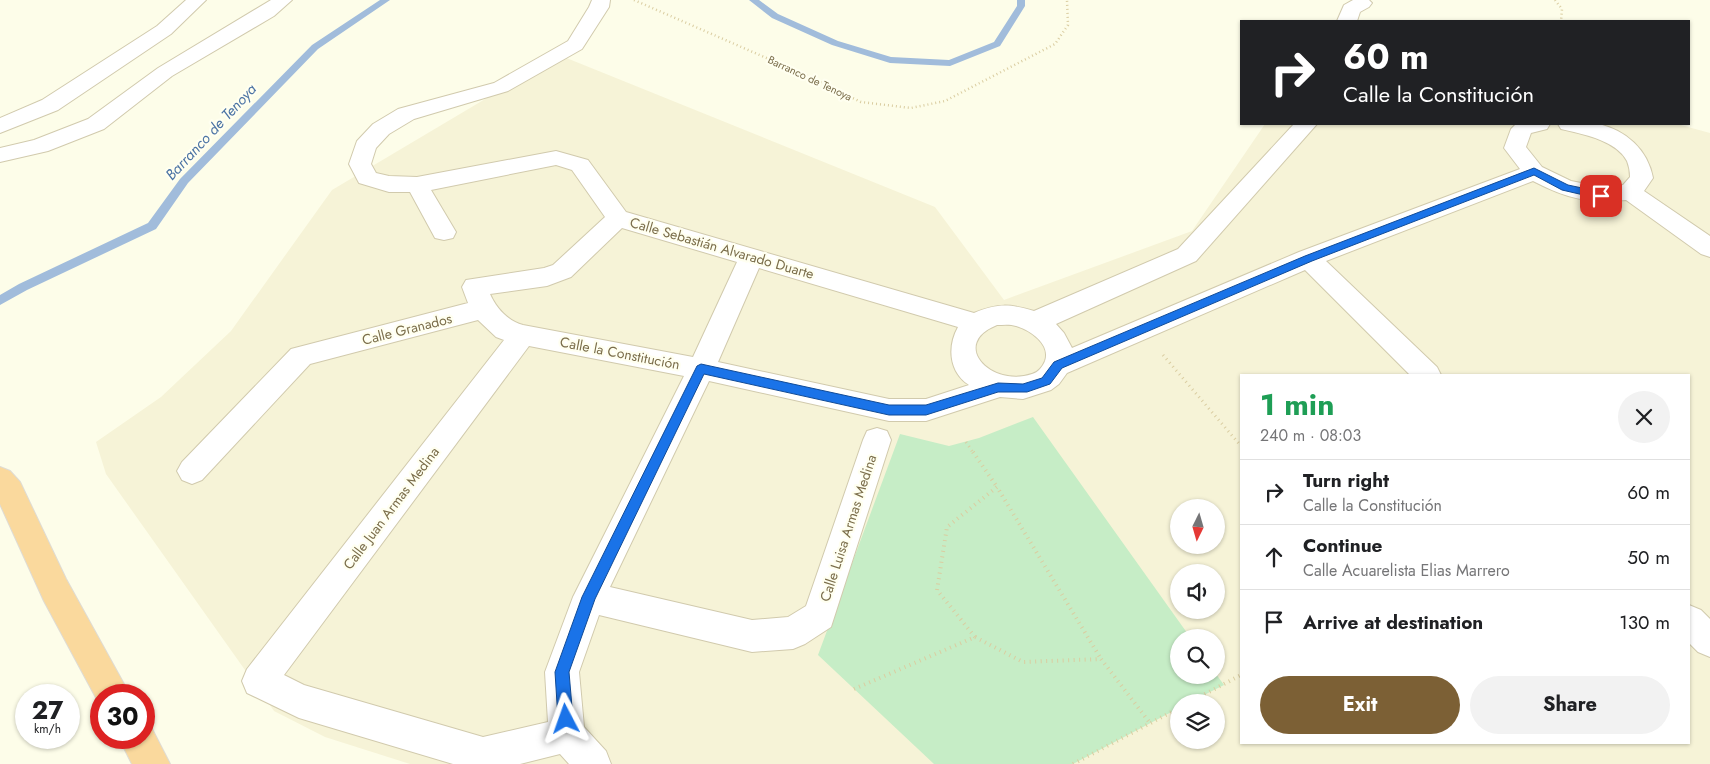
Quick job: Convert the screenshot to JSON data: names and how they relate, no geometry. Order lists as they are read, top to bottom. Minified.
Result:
{"streets":{"street":["Calle Sebastián Alvarado Duarte","Calle Granados","Calle la Constitución","Calle Juan Armas Medina","Calle Luisa Armas Medina"],"path":["Barranco de Tenoya"]},"crossings":[["Calle Sebastián Alvarado Duarte","Calle la Constitución"],["Calle Granados","Calle la Constitución"],["Calle la Constitución","Calle Juan Armas Medina"]],"water":["Barranco de Tenoya"],"north":"bottom","page":{"turn":["60 m","Calle la Constitución"],"heading":["1 min","240 m · 08:03"],"list":[{"name":"Turn right","note":"Calle la Constitución","value":"60 m"},{"name":"Continue","note":"Calle Acuarelista Elias Marrero","value":"50 m"},{"name":"Arrive at destination","value":"130 m"}],"buttons":["Exit","Share"],"speed":"27 km/h","limit":"30"}}
